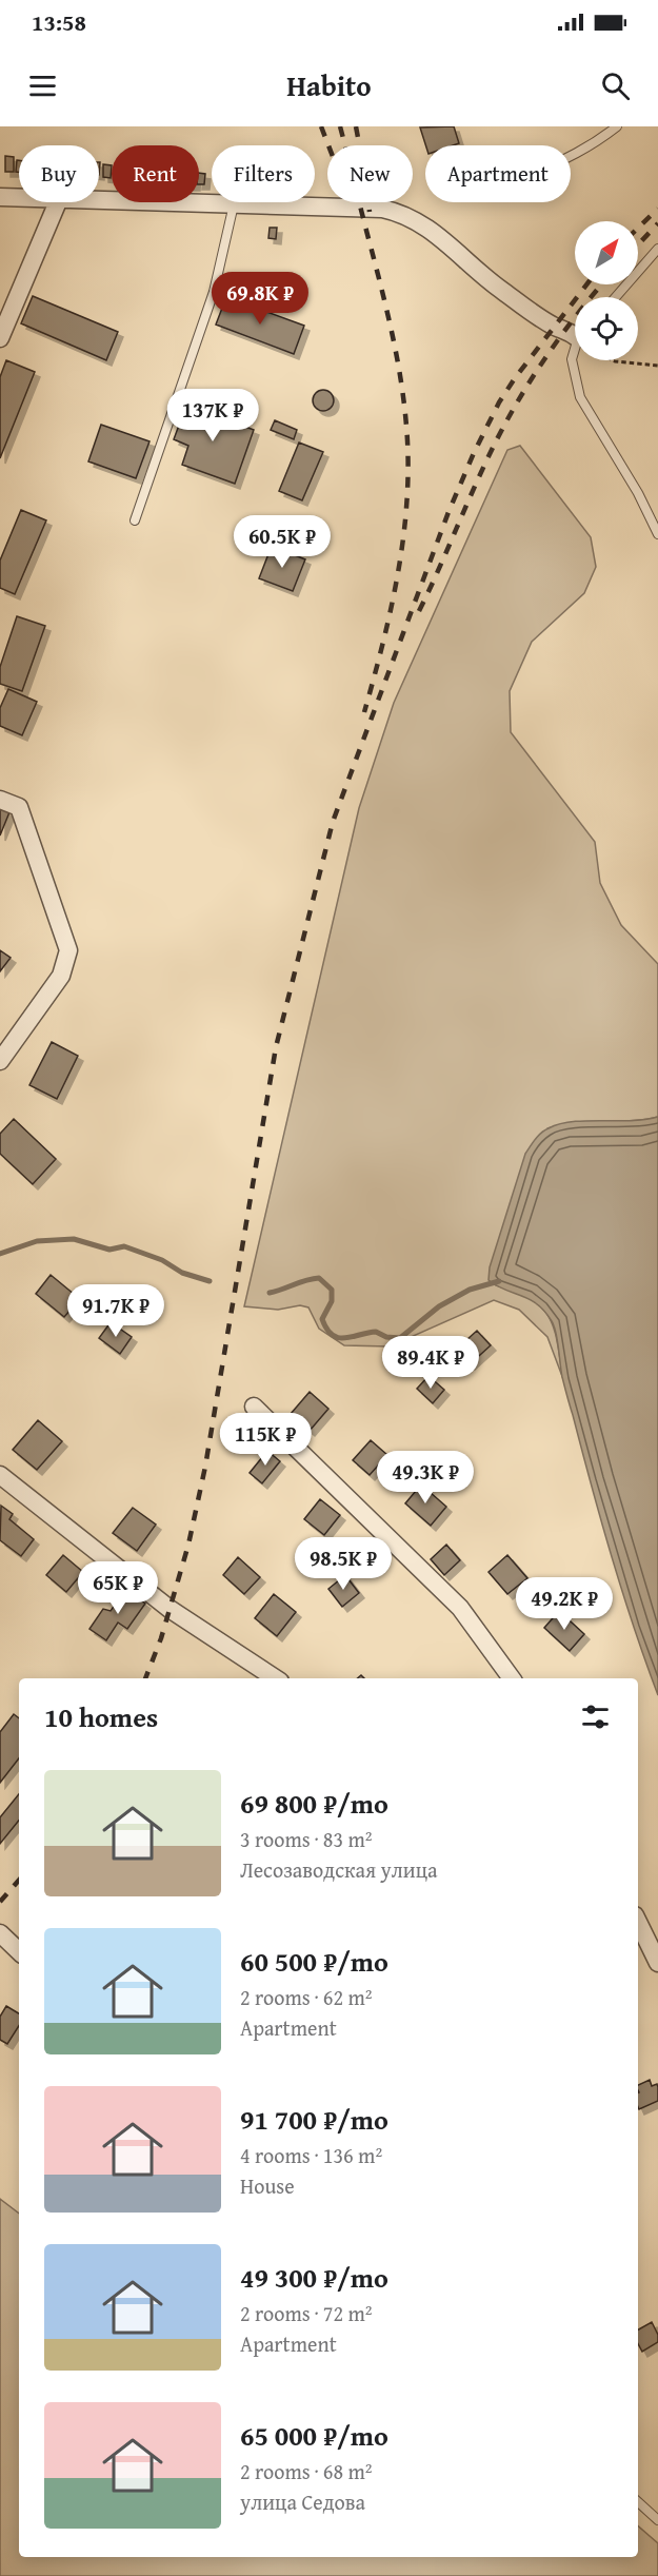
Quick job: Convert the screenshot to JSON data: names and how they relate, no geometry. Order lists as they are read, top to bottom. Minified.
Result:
{"north":"top right","page":{"status":"13:58","header":"Habito","chip":["Buy","Rent","Filters","New","Apartment"],"price":["69.8K ₽","137K ₽","60.5K ₽","91.7K ₽","89.4K ₽","115K ₽","49.3K ₽","98.5K ₽","65K ₽","49.2K ₽"],"heading":"10 homes","list":[{"name":"69 800 ₽/mo","note":"3 rooms · 83 m² · Лесозаводская улица"},{"name":"60 500 ₽/mo","note":"2 rooms · 62 m² · Apartment"},{"name":"91 700 ₽/mo","note":"4 rooms · 136 m² · House"},{"name":"49 300 ₽/mo","note":"2 rooms · 72 m² · Apartment"},{"name":"65 000 ₽/mo","note":"2 rooms · 68 m² · улица Седова"}]}}
